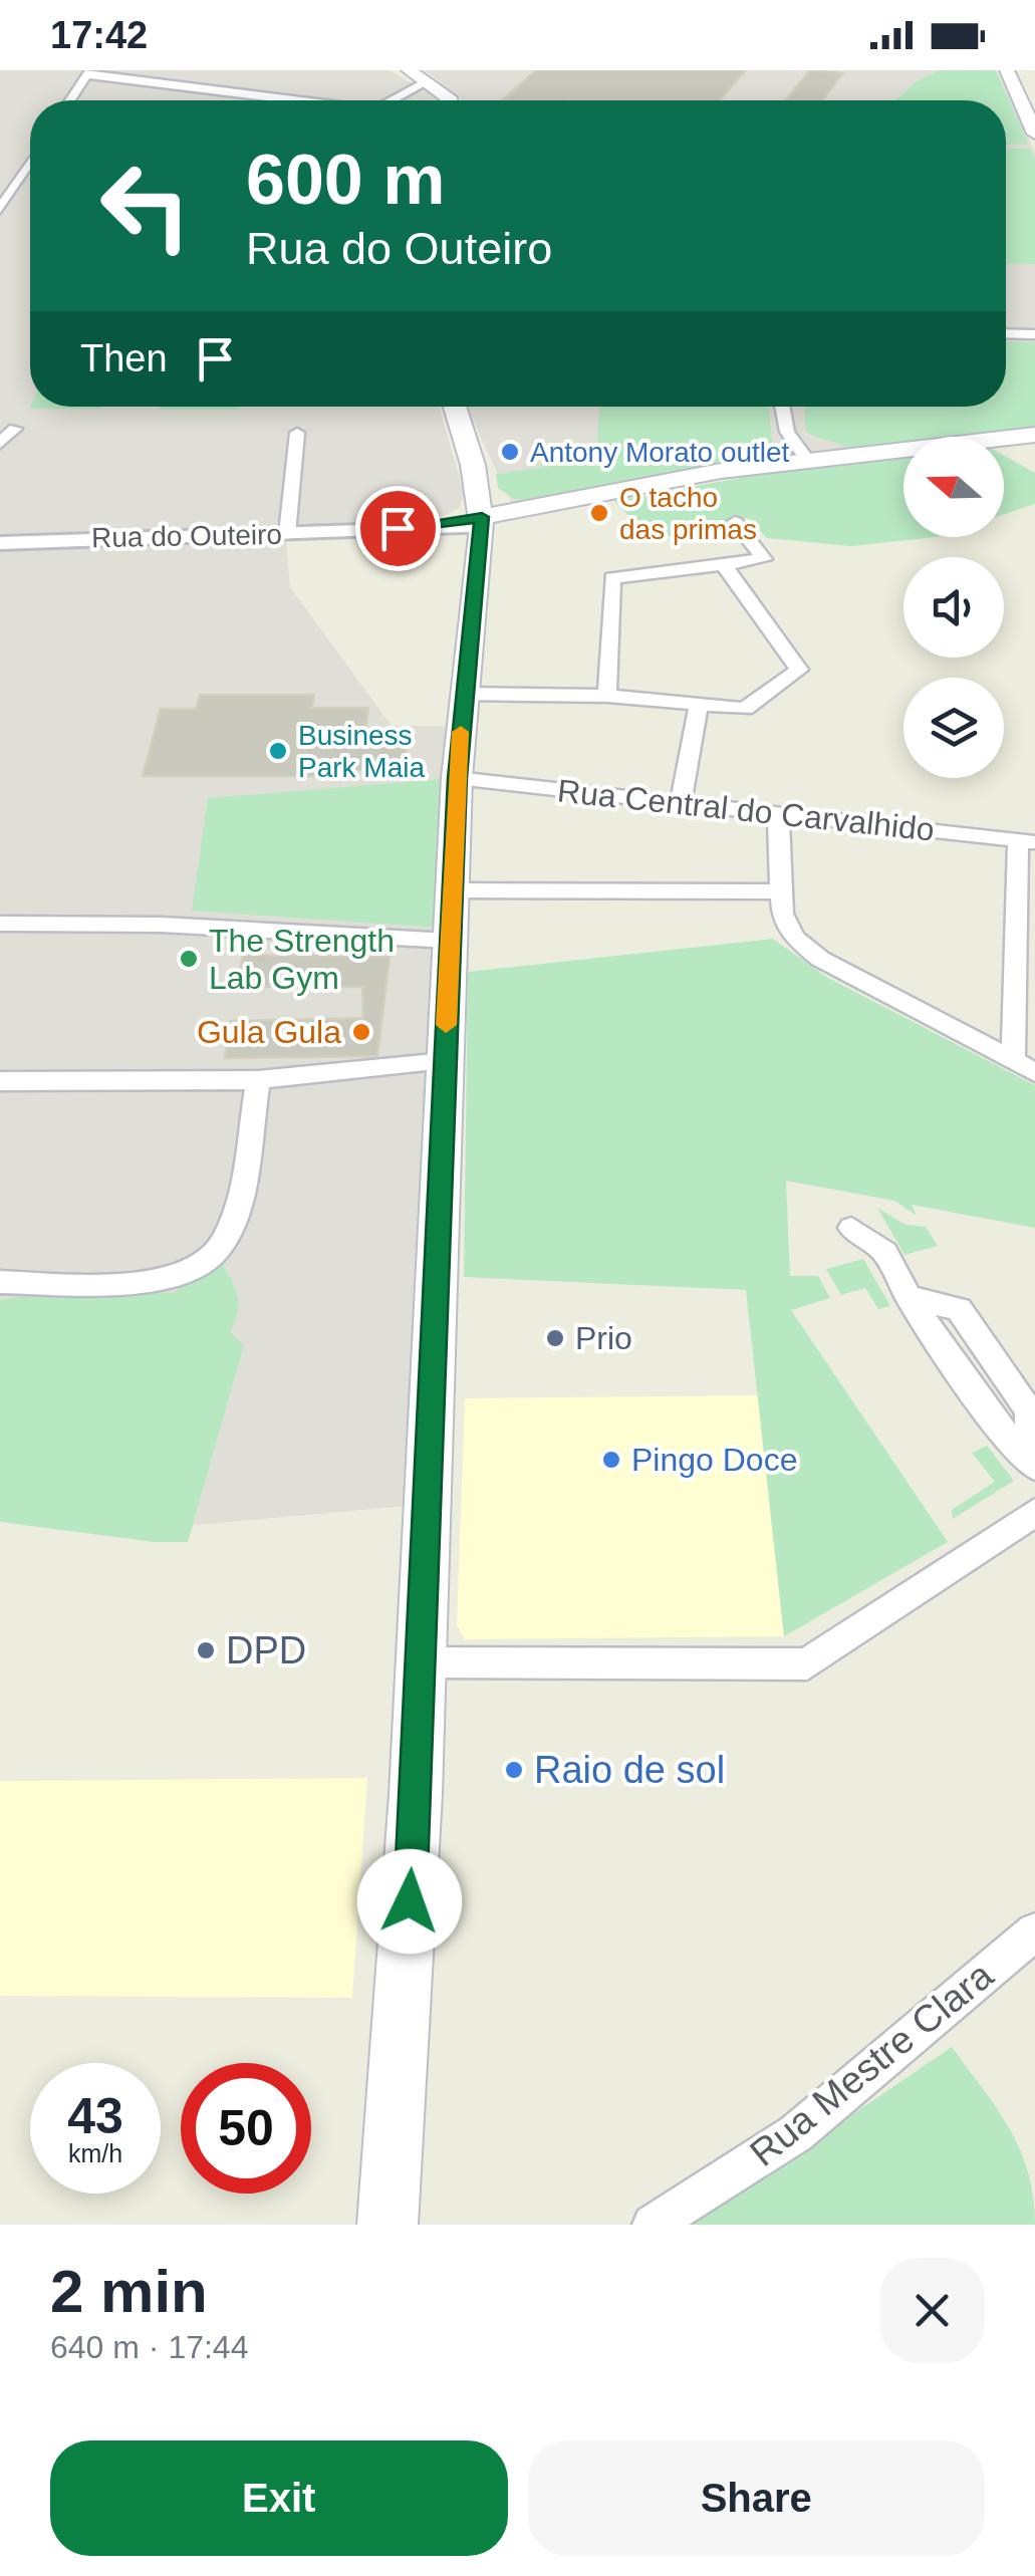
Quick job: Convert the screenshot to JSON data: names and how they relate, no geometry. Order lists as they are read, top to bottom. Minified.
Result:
{"streets":{"street":["Rua do Outeiro","Rua Central do Carvalhido","Rua Mestre Clara"]},"places":["Antony Morato outlet","O tacho das primas","Business Park Maia","The Strength Lab Gym","Gula Gula","Prio","Pingo Doce","DPD","Raio de sol"],"north":"left","page":{"status":"17:42","turn":["600 m","Rua do Outeiro"],"then":"Then","speed":"43 km/h","limit":"50","heading":["2 min","640 m · 17:44"],"buttons":["Exit","Share"]}}
